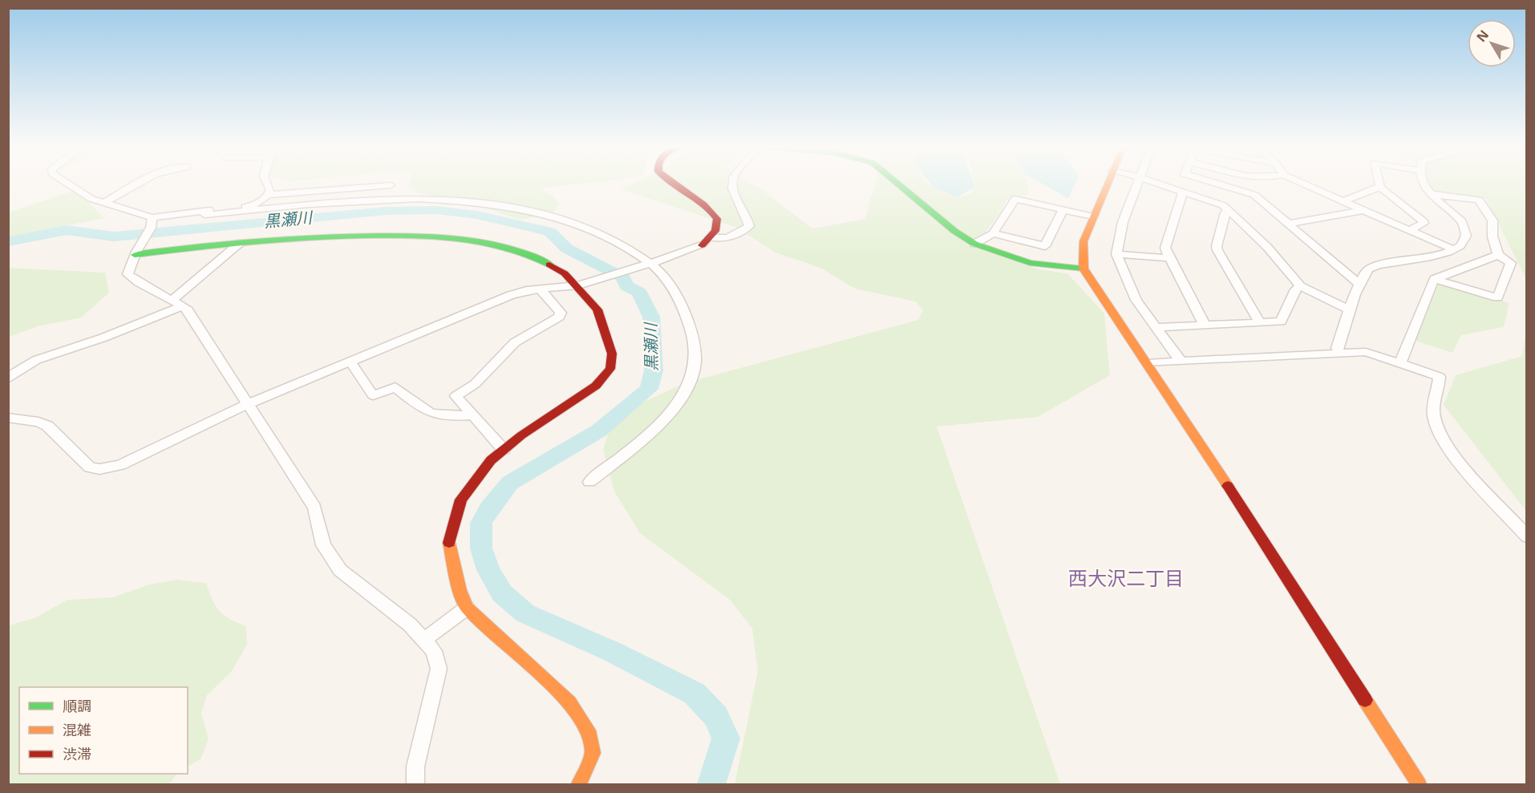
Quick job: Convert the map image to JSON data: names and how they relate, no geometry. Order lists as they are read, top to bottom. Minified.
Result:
{"districts":["西大沢二丁目"],"water":["黒瀬川"],"legend":["順調","混雑","渋滞"],"north":"top left"}
